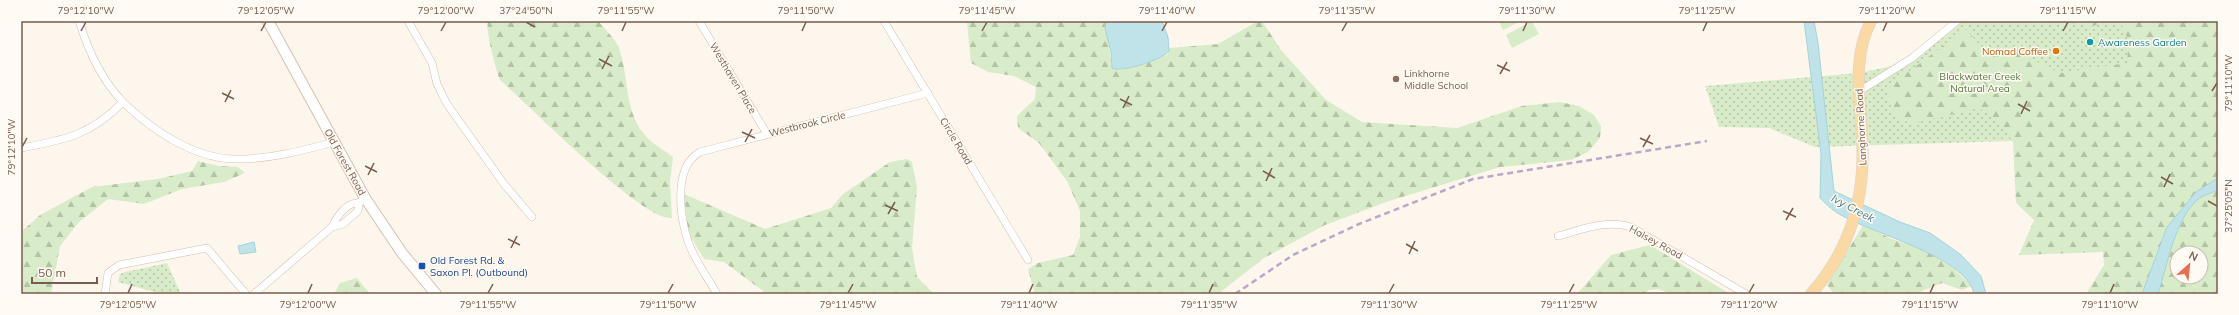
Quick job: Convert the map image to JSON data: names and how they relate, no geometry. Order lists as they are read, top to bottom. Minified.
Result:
{"streets":{"main road":["Langhorne Road","Old Forest Road"],"street":["Westhaven Place","Westbrook Circle","Circle Road","Halsey Road"]},"crossings":[["Westhaven Place","Westbrook Circle"],["Westbrook Circle","Circle Road"]],"water":["Ivy Creek"],"parks":["Blackwater Creek Natural Area"],"places":{"other":["Awareness Garden","Nomad Coffee","Linkhorne Middle School"],"transit":["Old Forest Rd. & Saxon Pl. (Outbound)"]},"scale_bar":"50 m","north":"top right","coordinates":["79°12'10\"W","79°12'05\"W","79°12'00\"W","37°24'50\"N","79°11'55\"W","79°11'50\"W","79°11'45\"W","79°11'40\"W","79°11'35\"W","79°11'30\"W","79°11'25\"W","79°11'20\"W","79°11'15\"W","79°11'10\"W","37°25'05\"N"]}
